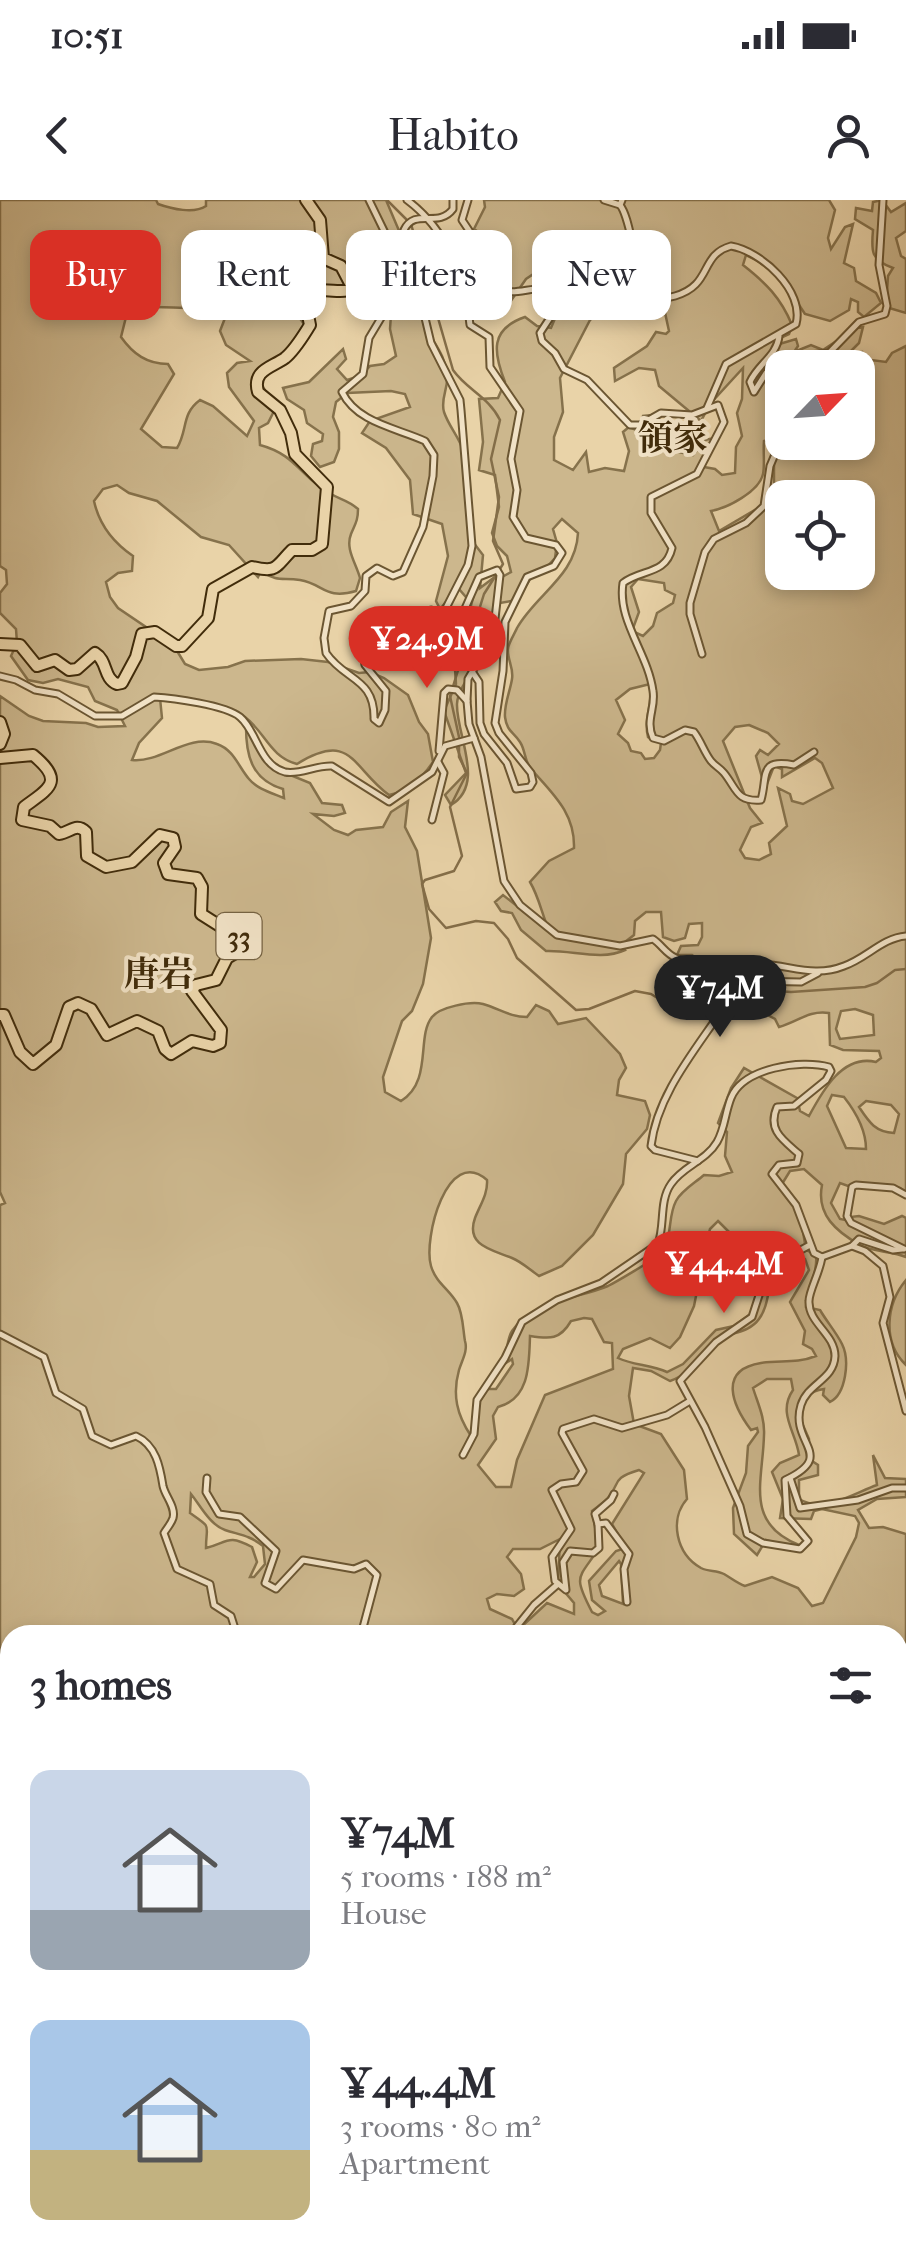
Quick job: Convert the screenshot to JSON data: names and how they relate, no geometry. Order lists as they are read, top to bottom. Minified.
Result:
{"streets":{"main road":["33"]},"districts":["領家","唐岩"],"north":"top right","page":{"status":"10:51","header":"Habito","chip":["Buy","Rent","Filters","New"],"price":["¥24.9M","¥74M","¥44.4M"],"heading":"3 homes","list":[{"name":"¥74M","note":"5 rooms · 188 m² · House"},{"name":"¥44.4M","note":"3 rooms · 80 m² · Apartment"}]}}
